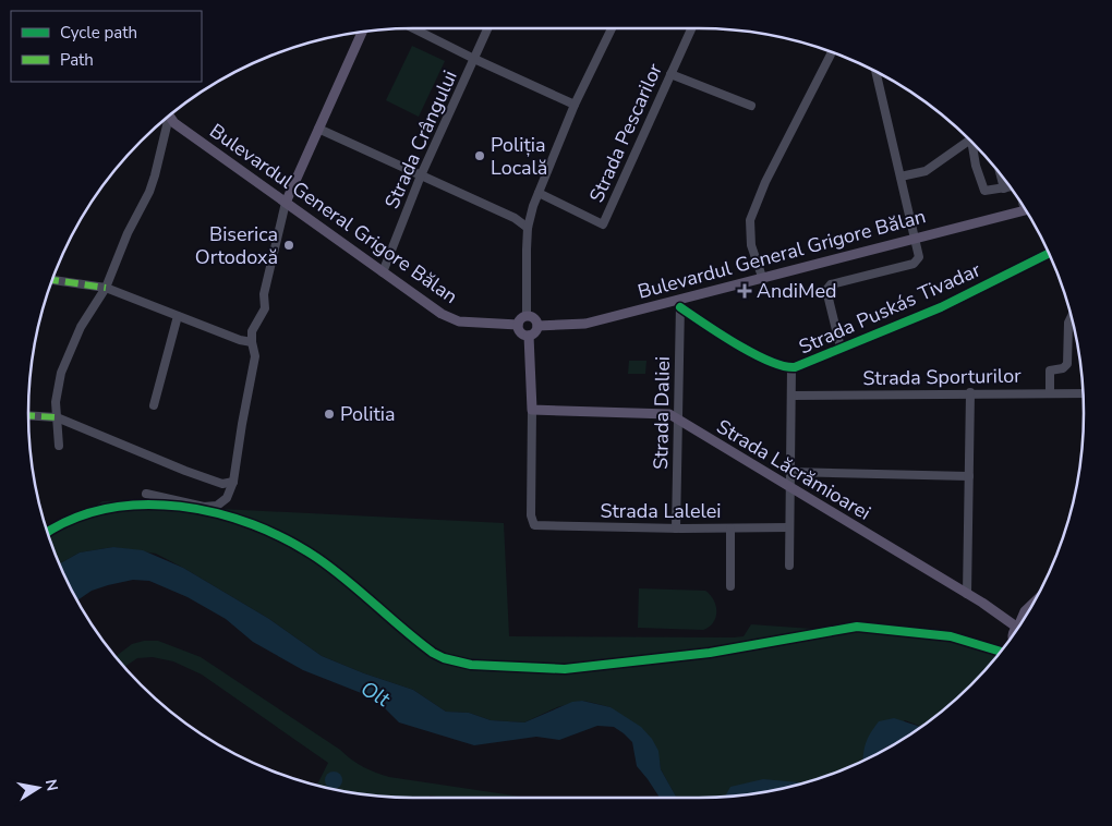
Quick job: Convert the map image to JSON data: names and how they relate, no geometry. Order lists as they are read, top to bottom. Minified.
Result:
{"streets":{"main road":["Bulevardul General Grigore Bălan","Strada Lăcrămioarei"],"street":["Strada Pescarilor","Strada Crângului","Strada Puskás Tivadar","Strada Sporturilor","Strada Daliei","Strada Lalelei"]},"crossings":[["Strada Crângului","Bulevardul General Grigore Bălan"],["Bulevardul General Grigore Bălan","Strada Puskás Tivadar"],["Bulevardul General Grigore Bălan","Strada Daliei"],["Strada Puskás Tivadar","Strada Daliei"],["Strada Daliei","Strada Lăcrămioarei"],["Strada Daliei","Strada Lalelei"],["Strada Lăcrămioarei","Strada Lalelei"]],"water":["Olt"],"places":{"other":["Poliția Locală","Biserica Ortodoxă","Politia"],"health":["AndiMed"]},"legend":["Cycle path","Path"],"north":"right"}
